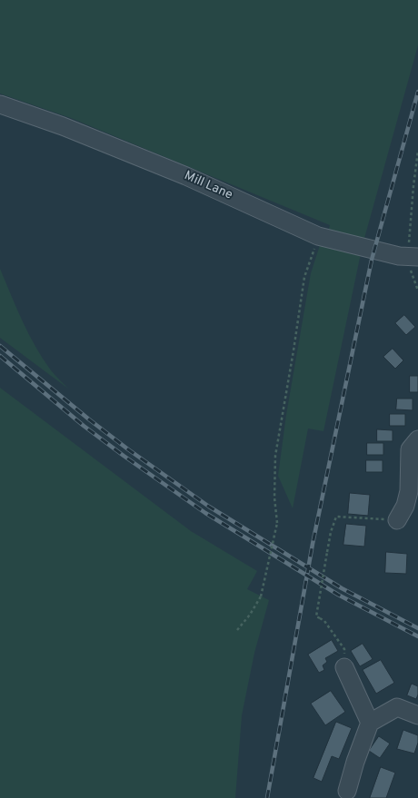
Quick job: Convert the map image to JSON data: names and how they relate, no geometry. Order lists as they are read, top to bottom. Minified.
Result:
{"streets":{"street":["Mill Lane"]}}
